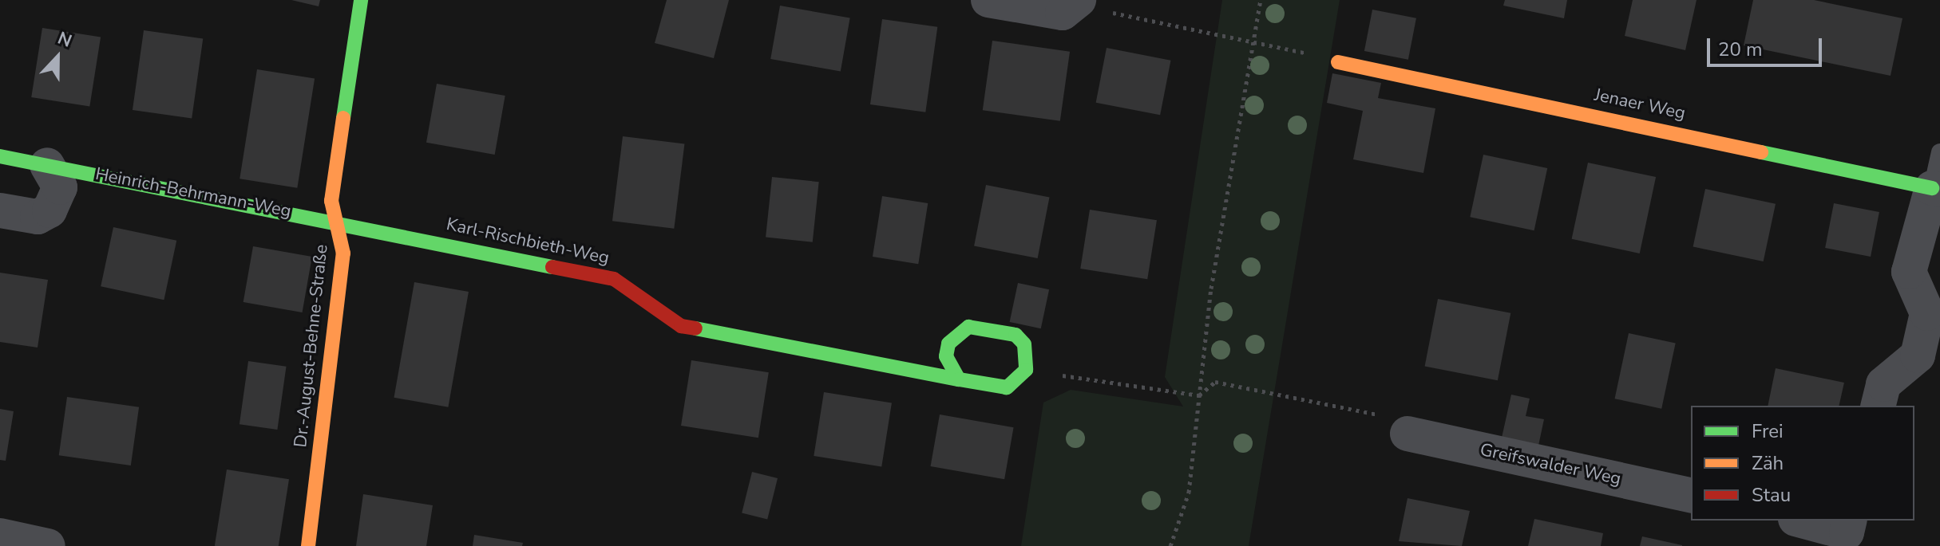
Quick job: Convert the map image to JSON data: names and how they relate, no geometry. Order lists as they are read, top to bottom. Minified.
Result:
{"streets":{"street":["Jenaer Weg","Heinrich-Behrmann-Weg","Karl-Rischbieth-Weg","Dr.-August-Behne-Straße","Greifswalder Weg"]},"crossings":[["Heinrich-Behrmann-Weg","Karl-Rischbieth-Weg"],["Heinrich-Behrmann-Weg","Dr.-August-Behne-Straße"],["Karl-Rischbieth-Weg","Dr.-August-Behne-Straße"]],"legend":["Frei","Zäh","Stau"],"scale_bar":"20 m","north":"top"}
